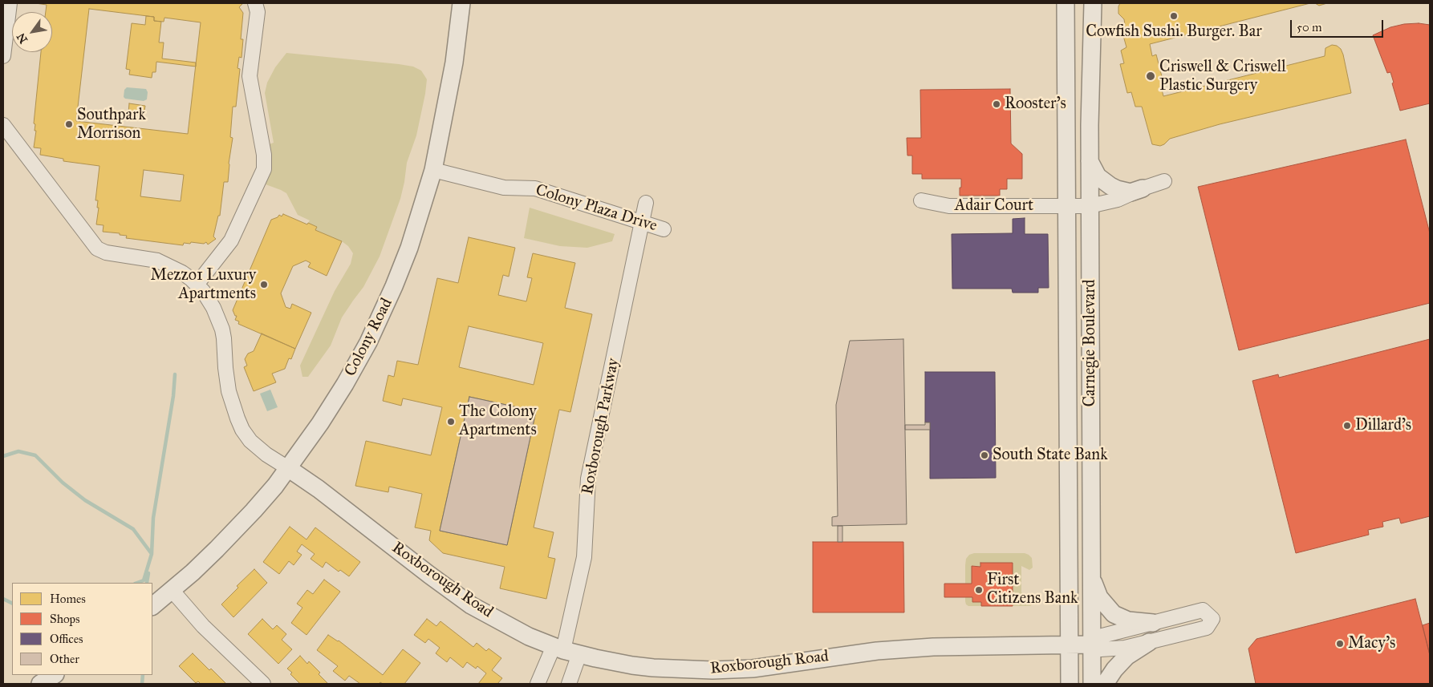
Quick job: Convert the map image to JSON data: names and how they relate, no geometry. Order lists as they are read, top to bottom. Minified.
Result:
{"streets":{"street":["Adair Court","Colony Plaza Drive","Colony Road","Carnegie Boulevard","Roxborough Parkway","Roxborough Road"]},"crossings":[["Adair Court","Carnegie Boulevard"],["Colony Plaza Drive","Colony Road"],["Colony Plaza Drive","Roxborough Parkway"],["Colony Road","Roxborough Road"],["Carnegie Boulevard","Roxborough Road"],["Roxborough Parkway","Roxborough Road"]],"places":["Cowfish Sushi. Burger. Bar","Criswell & Criswell Plastic Surgery","Rooster's","Southpark Morrison","Mezzo1 Luxury Apartments","The Colony Apartments","Dillard's","South State Bank","First Citizens Bank","Macy's"],"legend":["Homes","Shops","Offices","Other"],"scale_bar":"50 m","north":"bottom left"}
